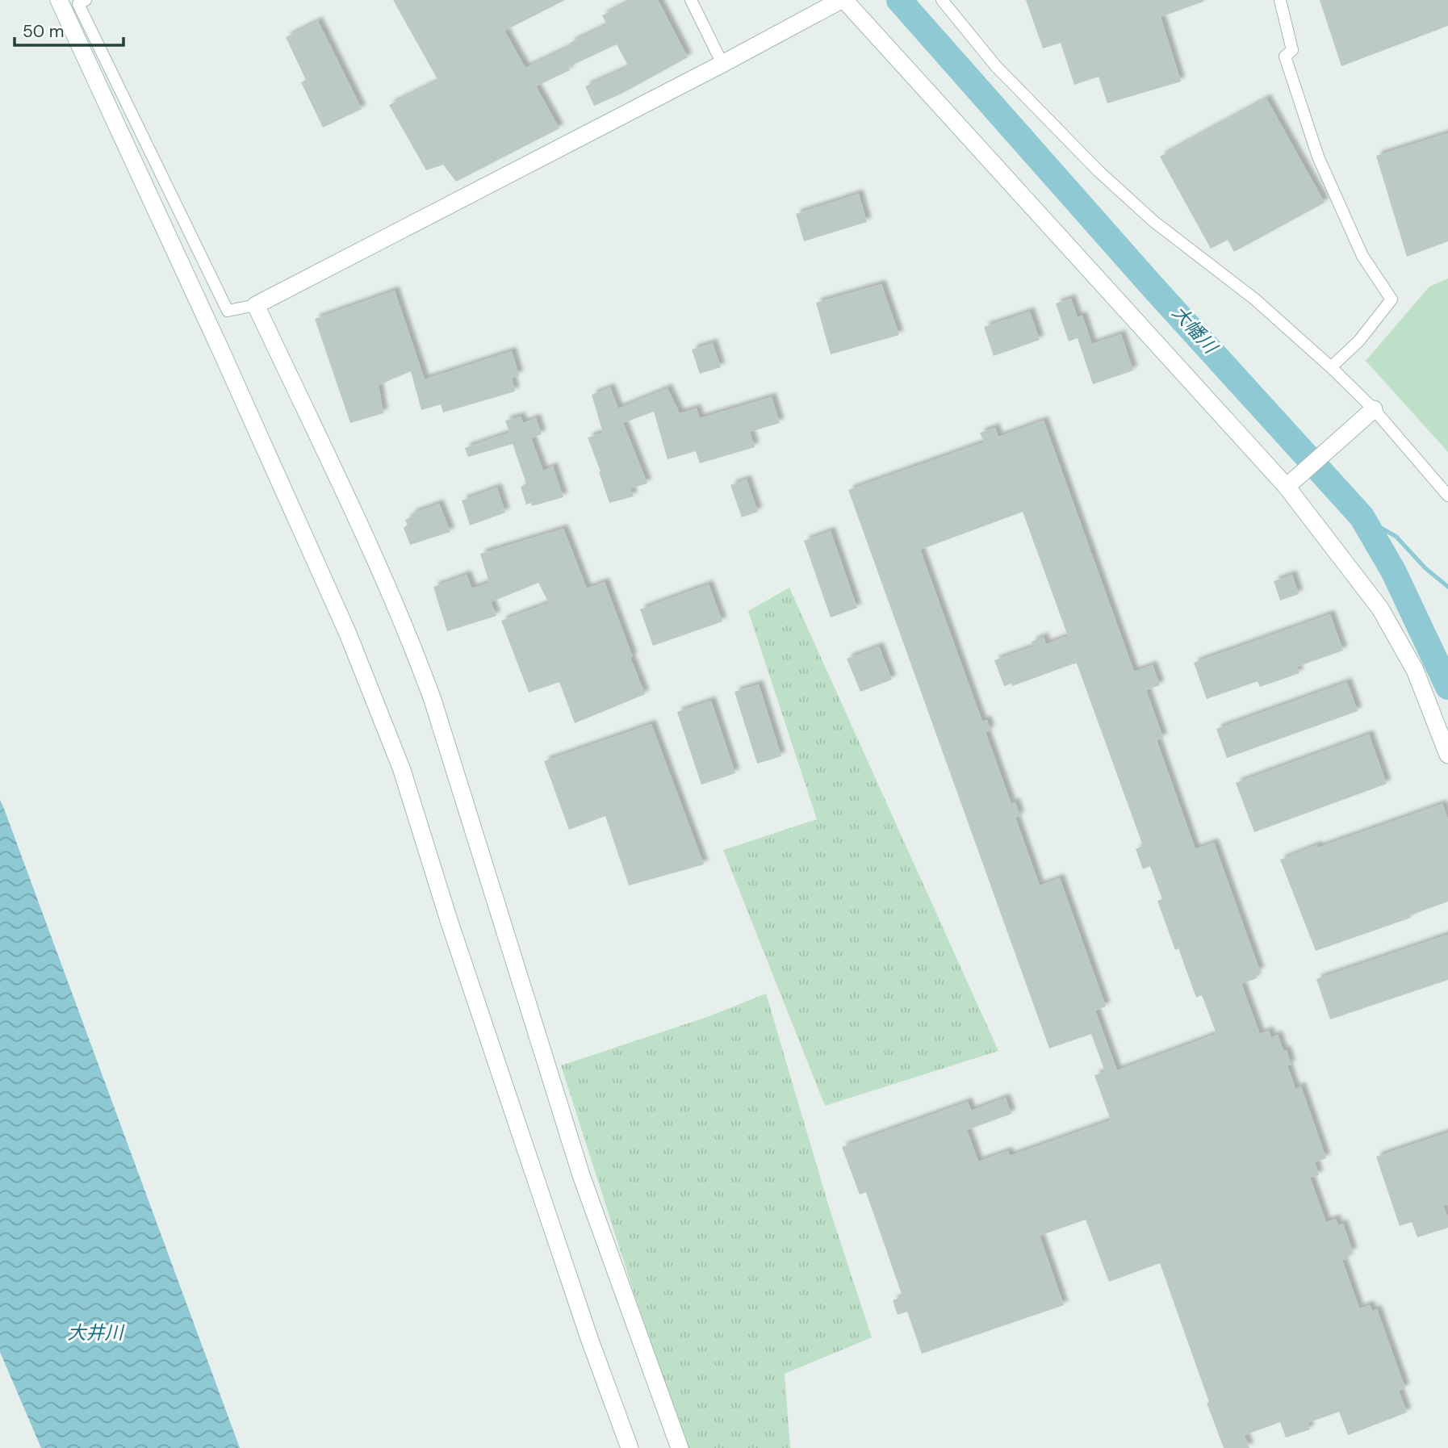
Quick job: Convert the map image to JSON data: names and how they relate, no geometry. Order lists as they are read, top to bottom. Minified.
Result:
{"water":["大幡川","大井川"],"scale_bar":"50 m"}
